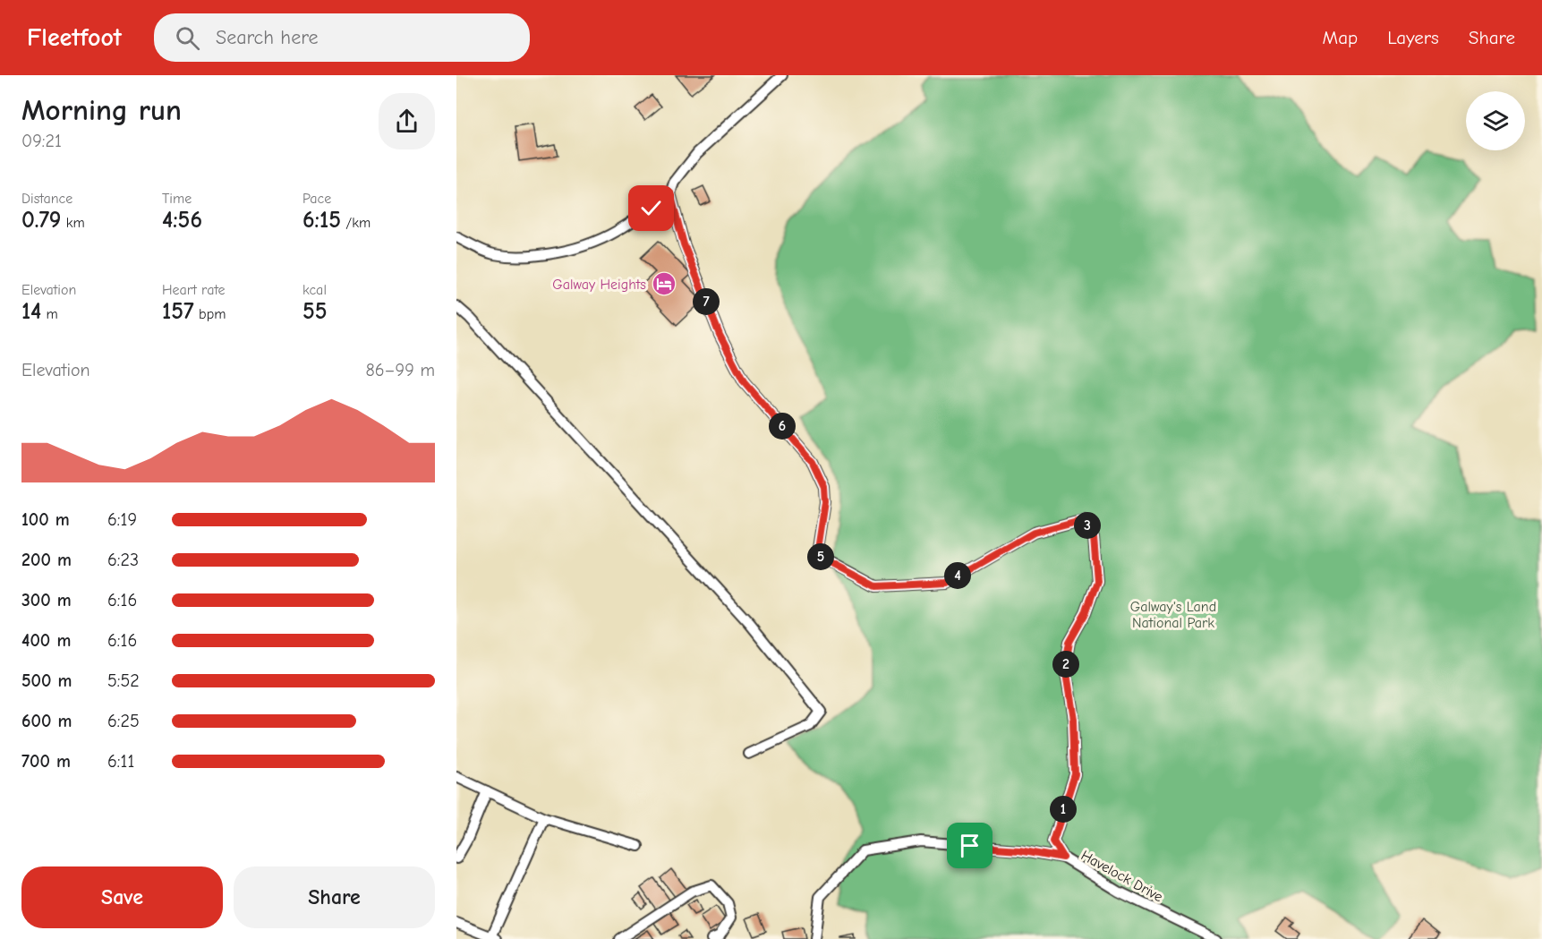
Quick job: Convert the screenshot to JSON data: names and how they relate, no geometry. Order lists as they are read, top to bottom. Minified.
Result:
{"streets":{"street":["Havelock Drive"]},"parks":["Galway's Land National Park"],"places":{"hotel":["Galway Heights"]},"page":{"header":"Fleetfoot","search":"Search here","nav":["Map","Layers","Share"],"heading":["Morning run","09:21"],"stats":[["Distance","0.79 km"],["Time","4:56"],["Pace","6:15 /km"],["Elevation","14 m"],["Heart rate","157 bpm"],["kcal","55"]],"pins":["7","6","3","5","4","2","1"],"chart":["Elevation","86–99 m"],"list":[{"name":"100 m","note":"6:19"},{"name":"200 m","note":"6:23"},{"name":"300 m","note":"6:16"},{"name":"400 m","note":"6:16"},{"name":"500 m","note":"5:52"},{"name":"600 m","note":"6:25"},{"name":"700 m","note":"6:11"}],"buttons":["Save","Share"]}}
